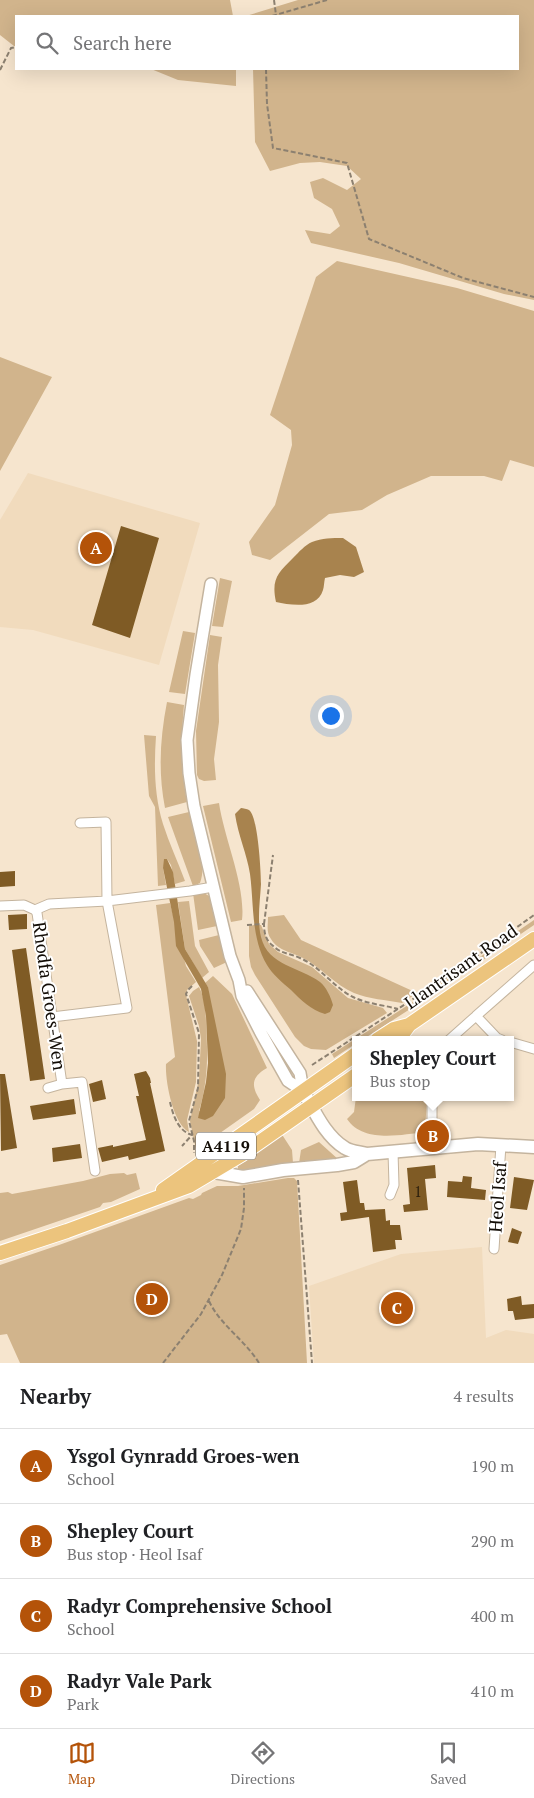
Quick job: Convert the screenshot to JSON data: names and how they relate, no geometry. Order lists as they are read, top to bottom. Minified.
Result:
{"streets":{"main road":["Llantrisant Road","A4119","Heol Isaf"],"street":["Rhodfa Groes-Wen"]},"crossings":[["A4119","Heol Isaf"]],"house_numbers":["1"],"page":{"search":"Search here","pins":["A","B","D","C"],"popup":["Shepley Court","Bus stop"],"heading":["Nearby","4 results"],"list":[{"mark":"A","name":"Ysgol Gynradd Groes-wen","note":"School","value":"190 m"},{"mark":"B","name":"Shepley Court","note":"Bus stop · Heol Isaf","value":"290 m"},{"mark":"C","name":"Radyr Comprehensive School","note":"School","value":"400 m"},{"mark":"D","name":"Radyr Vale Park","note":"Park","value":"410 m"}],"nav":["Map","Directions","Saved"]}}
